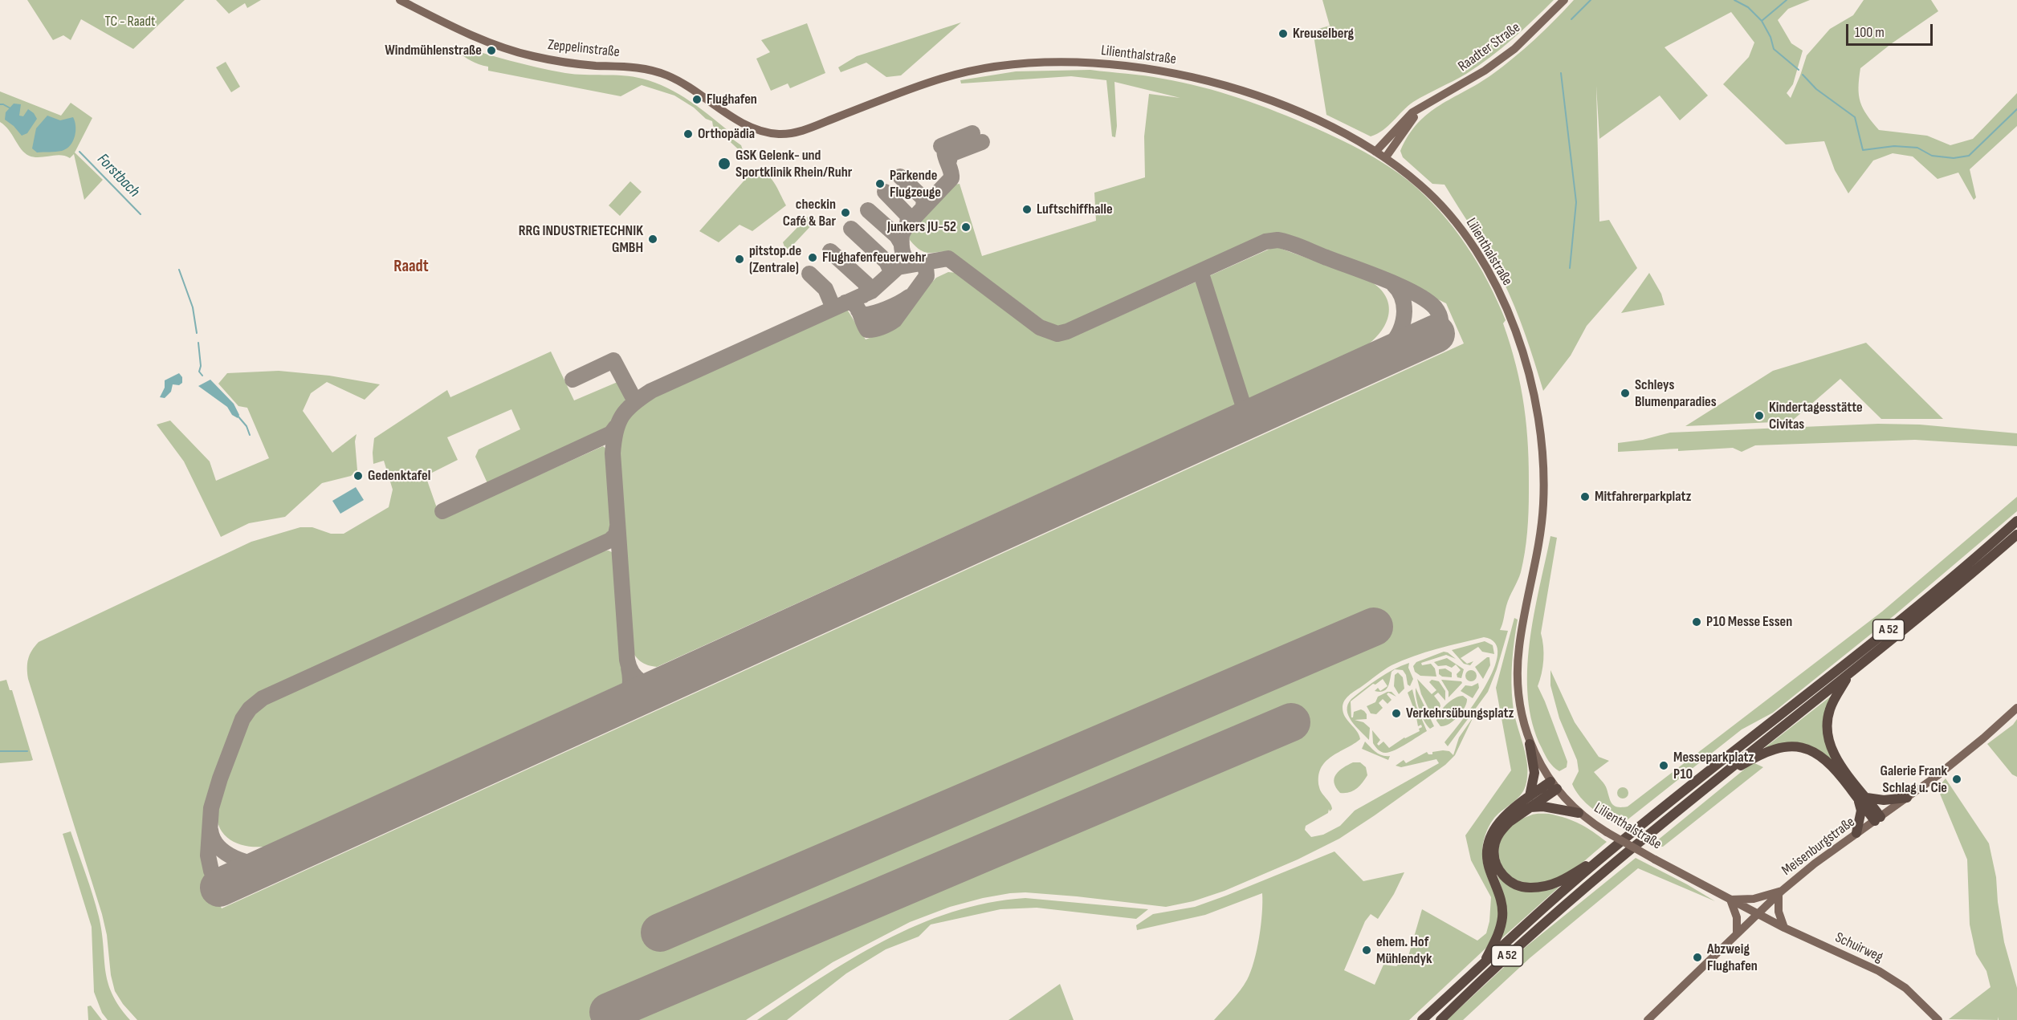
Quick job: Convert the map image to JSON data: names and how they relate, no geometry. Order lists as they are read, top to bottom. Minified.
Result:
{"streets":{"highway":["A 52"],"main road":["Raadter Straße","Zeppelinstraße","Lilienthalstraße","Meisenburgstraße","Schuirweg"]},"crossings":[["Raadter Straße","Lilienthalstraße"],["Zeppelinstraße","Lilienthalstraße"],["Lilienthalstraße","Meisenburgstraße"],["Lilienthalstraße","Schuirweg"],["Meisenburgstraße","Schuirweg"]],"districts":["Raadt"],"water":["Forstbach"],"parks":["TC - Raadt"],"places":["Kreuselberg","Windmühlenstraße","Flughafen","Orthopädia","GSK Gelenk- und Sportklinik Rhein/Ruhr","Parkende Flugzeuge","Luftschiffhalle","checkin Café & Bar","Junkers JU-52","RRG INDUSTRIETECHNIK GMBH","Flughafenfeuerwehr","pitstop.de (Zentrale)","Schleys Blumenparadies","Kindertagesstätte Civitas","Gedenktafel","Mitfahrerparkplatz","P10 Messe Essen","Verkehrsübungsplatz","Messeparkplatz P10","Galerie Frank Schlag u. Cie","ehem. Hof Mühlendyk","Abzweig Flughafen"],"scale_bar":"100 m"}
